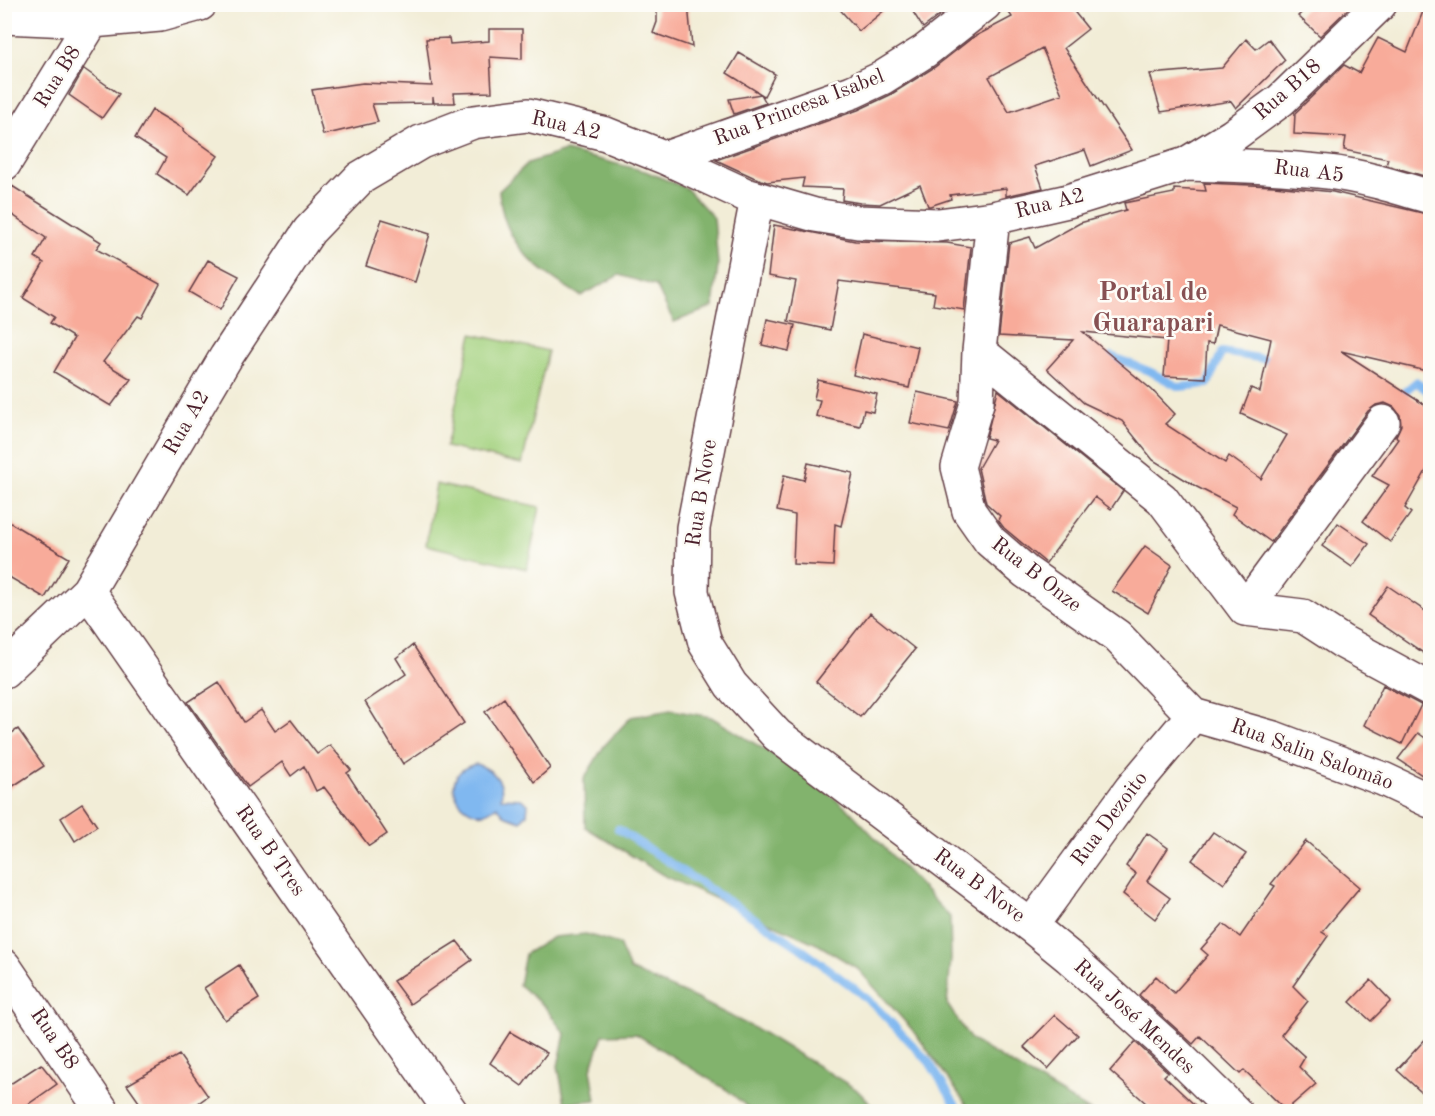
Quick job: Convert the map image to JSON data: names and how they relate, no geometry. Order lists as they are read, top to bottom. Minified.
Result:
{"streets":{"street":["Rua B8","Rua B18","Rua Princesa Isabel","Rua A2","Rua A5","Rua B Nove","Rua B Onze","Rua Salin Salomão","Rua Dezoito","Rua B Tres","Rua José Mendes"]},"crossings":[["Rua B18","Rua A2"],["Rua B18","Rua A5"],["Rua Princesa Isabel","Rua A2"],["Rua A2","Rua A5"],["Rua A2","Rua B Nove"],["Rua A2","Rua B Onze"],["Rua A2","Rua B Tres"],["Rua B Nove","Rua Dezoito"],["Rua B Nove","Rua José Mendes"],["Rua B Onze","Rua Salin Salomão"],["Rua B Onze","Rua Dezoito"],["Rua Salin Salomão","Rua Dezoito"],["Rua Dezoito","Rua José Mendes"]],"districts":["Portal de Guarapari"]}
